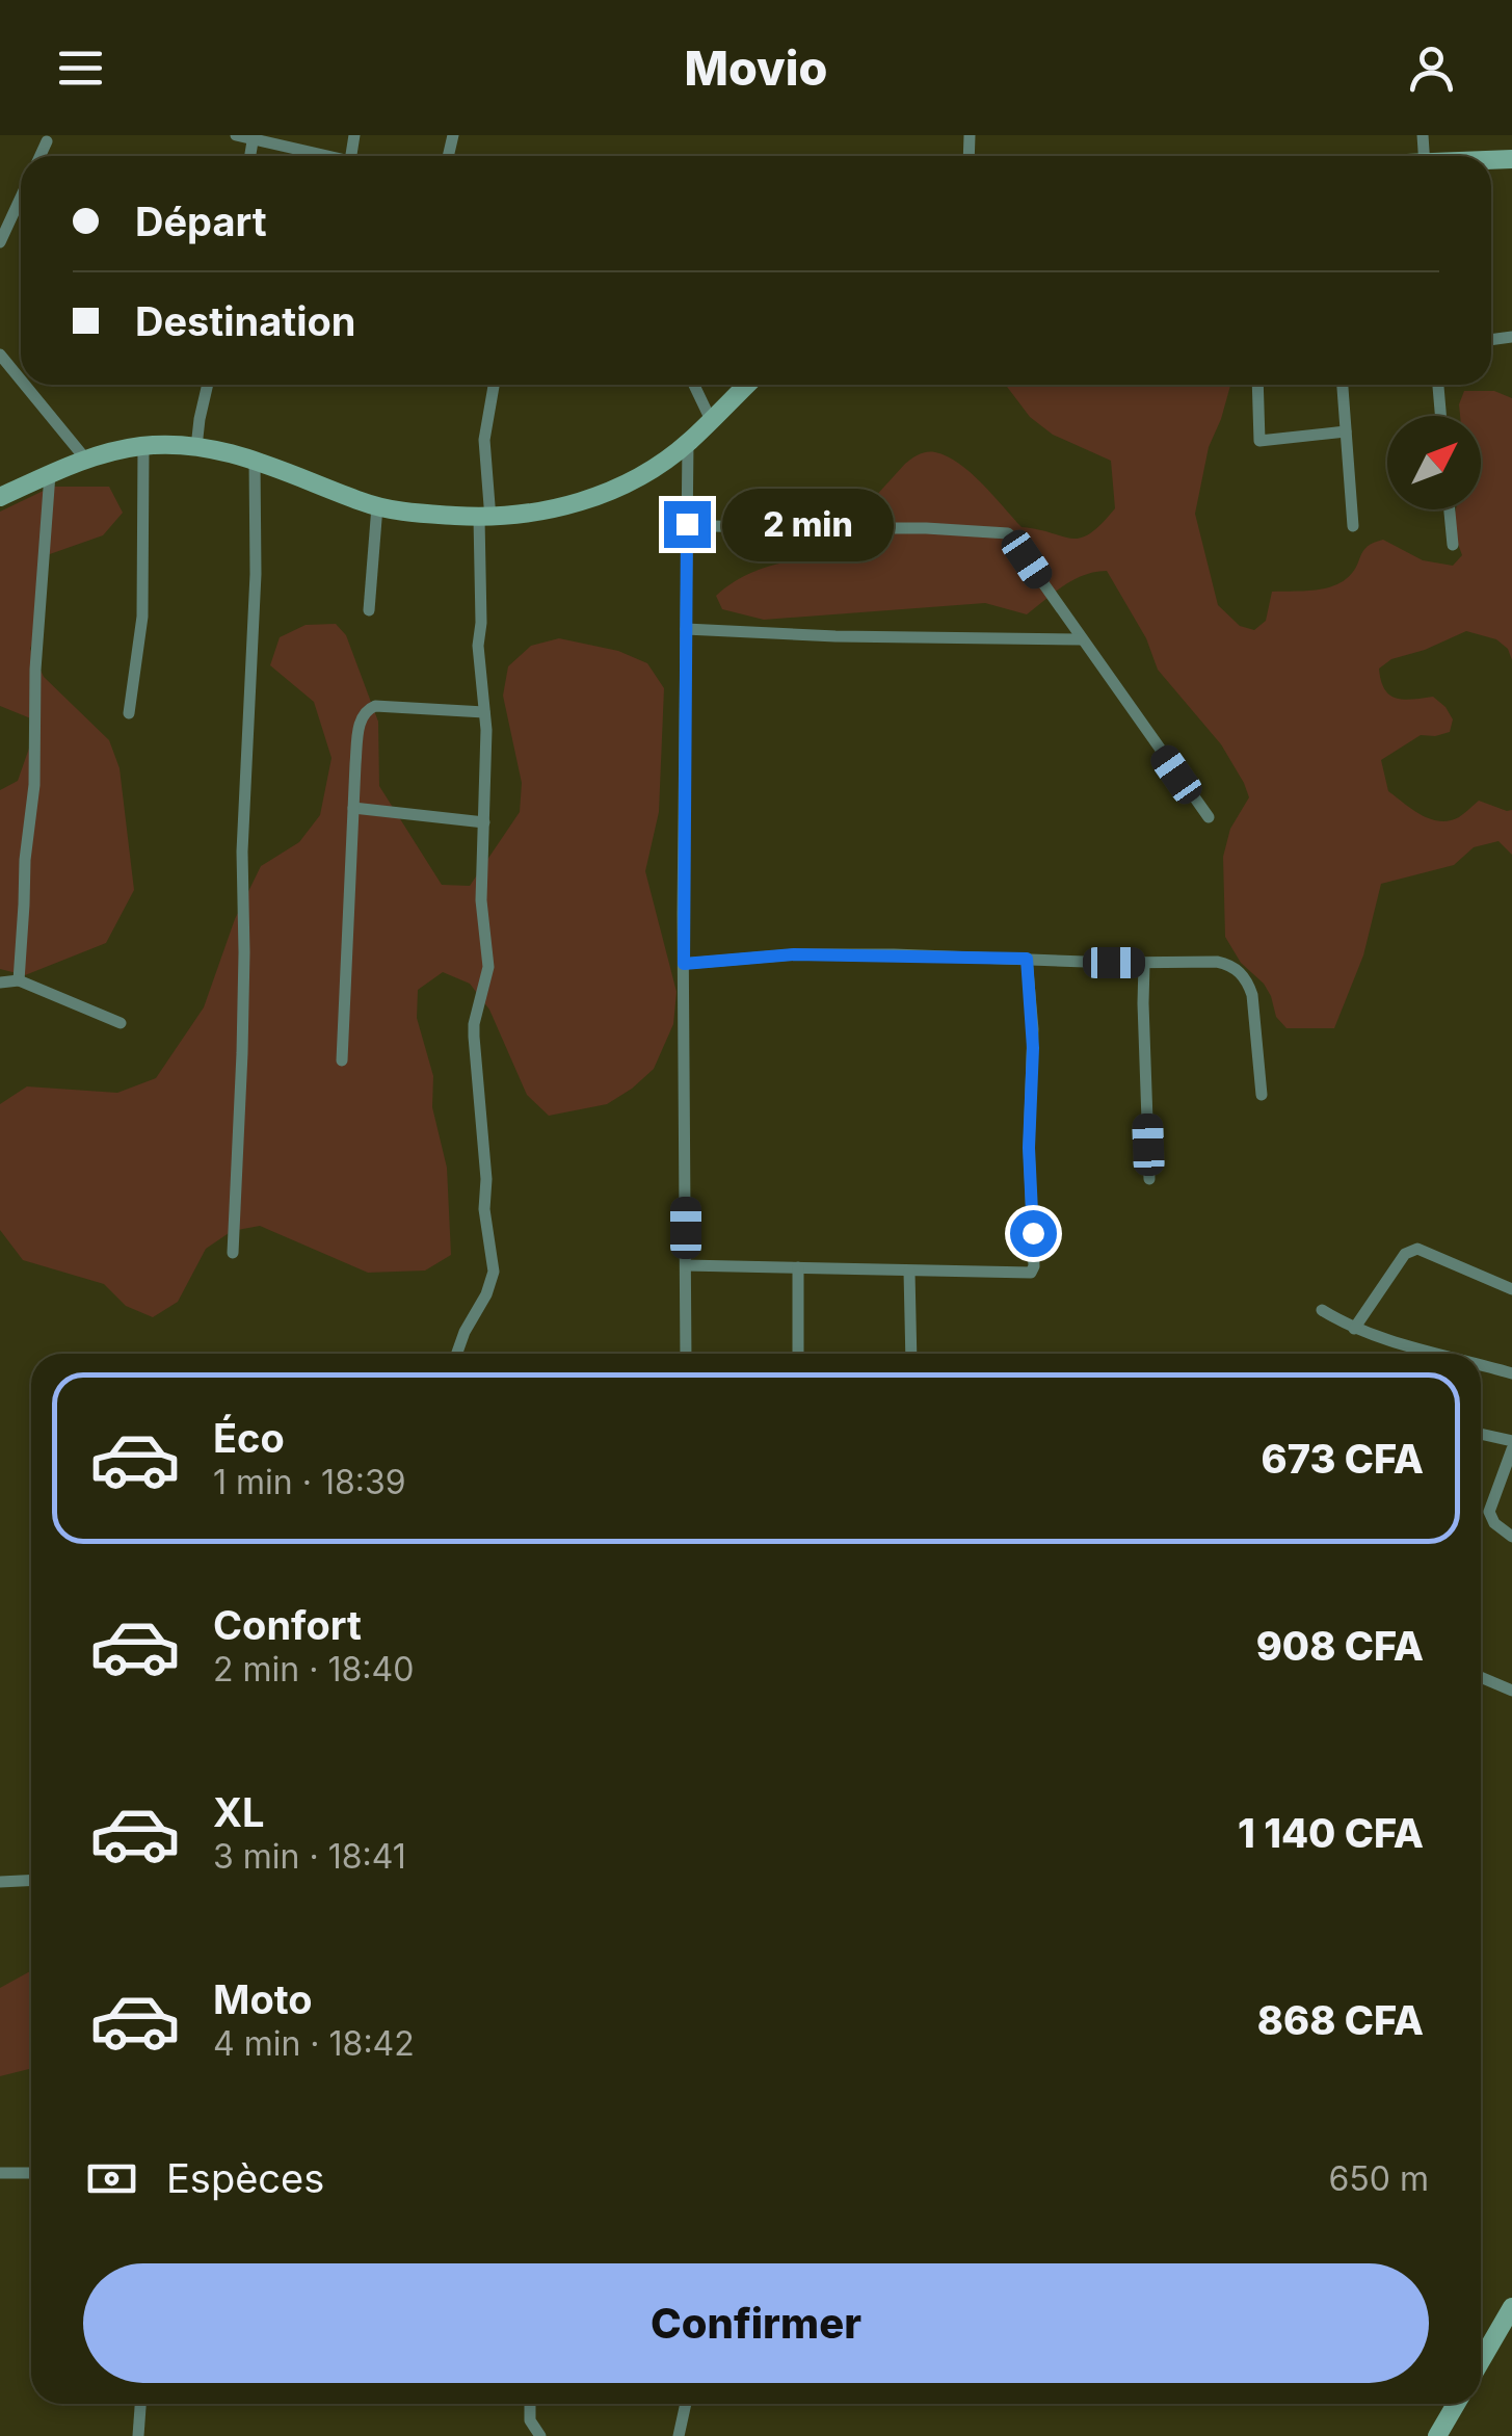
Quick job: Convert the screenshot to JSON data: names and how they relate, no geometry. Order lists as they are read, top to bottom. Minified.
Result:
{"north":"top right","page":{"header":"Movio","banner":["Départ","Destination"],"bubble":"2 min","list":[{"name":"Éco","note":"1 min · 18:39","value":"673 CFA"},{"name":"Confort","note":"2 min · 18:40","value":"908 CFA"},{"name":"XL","note":"3 min · 18:41","value":"1 140 CFA"},{"name":"Moto","note":"4 min · 18:42","value":"868 CFA"}],"pay":["Espèces","650 m"],"buttons":"Confirmer"}}
